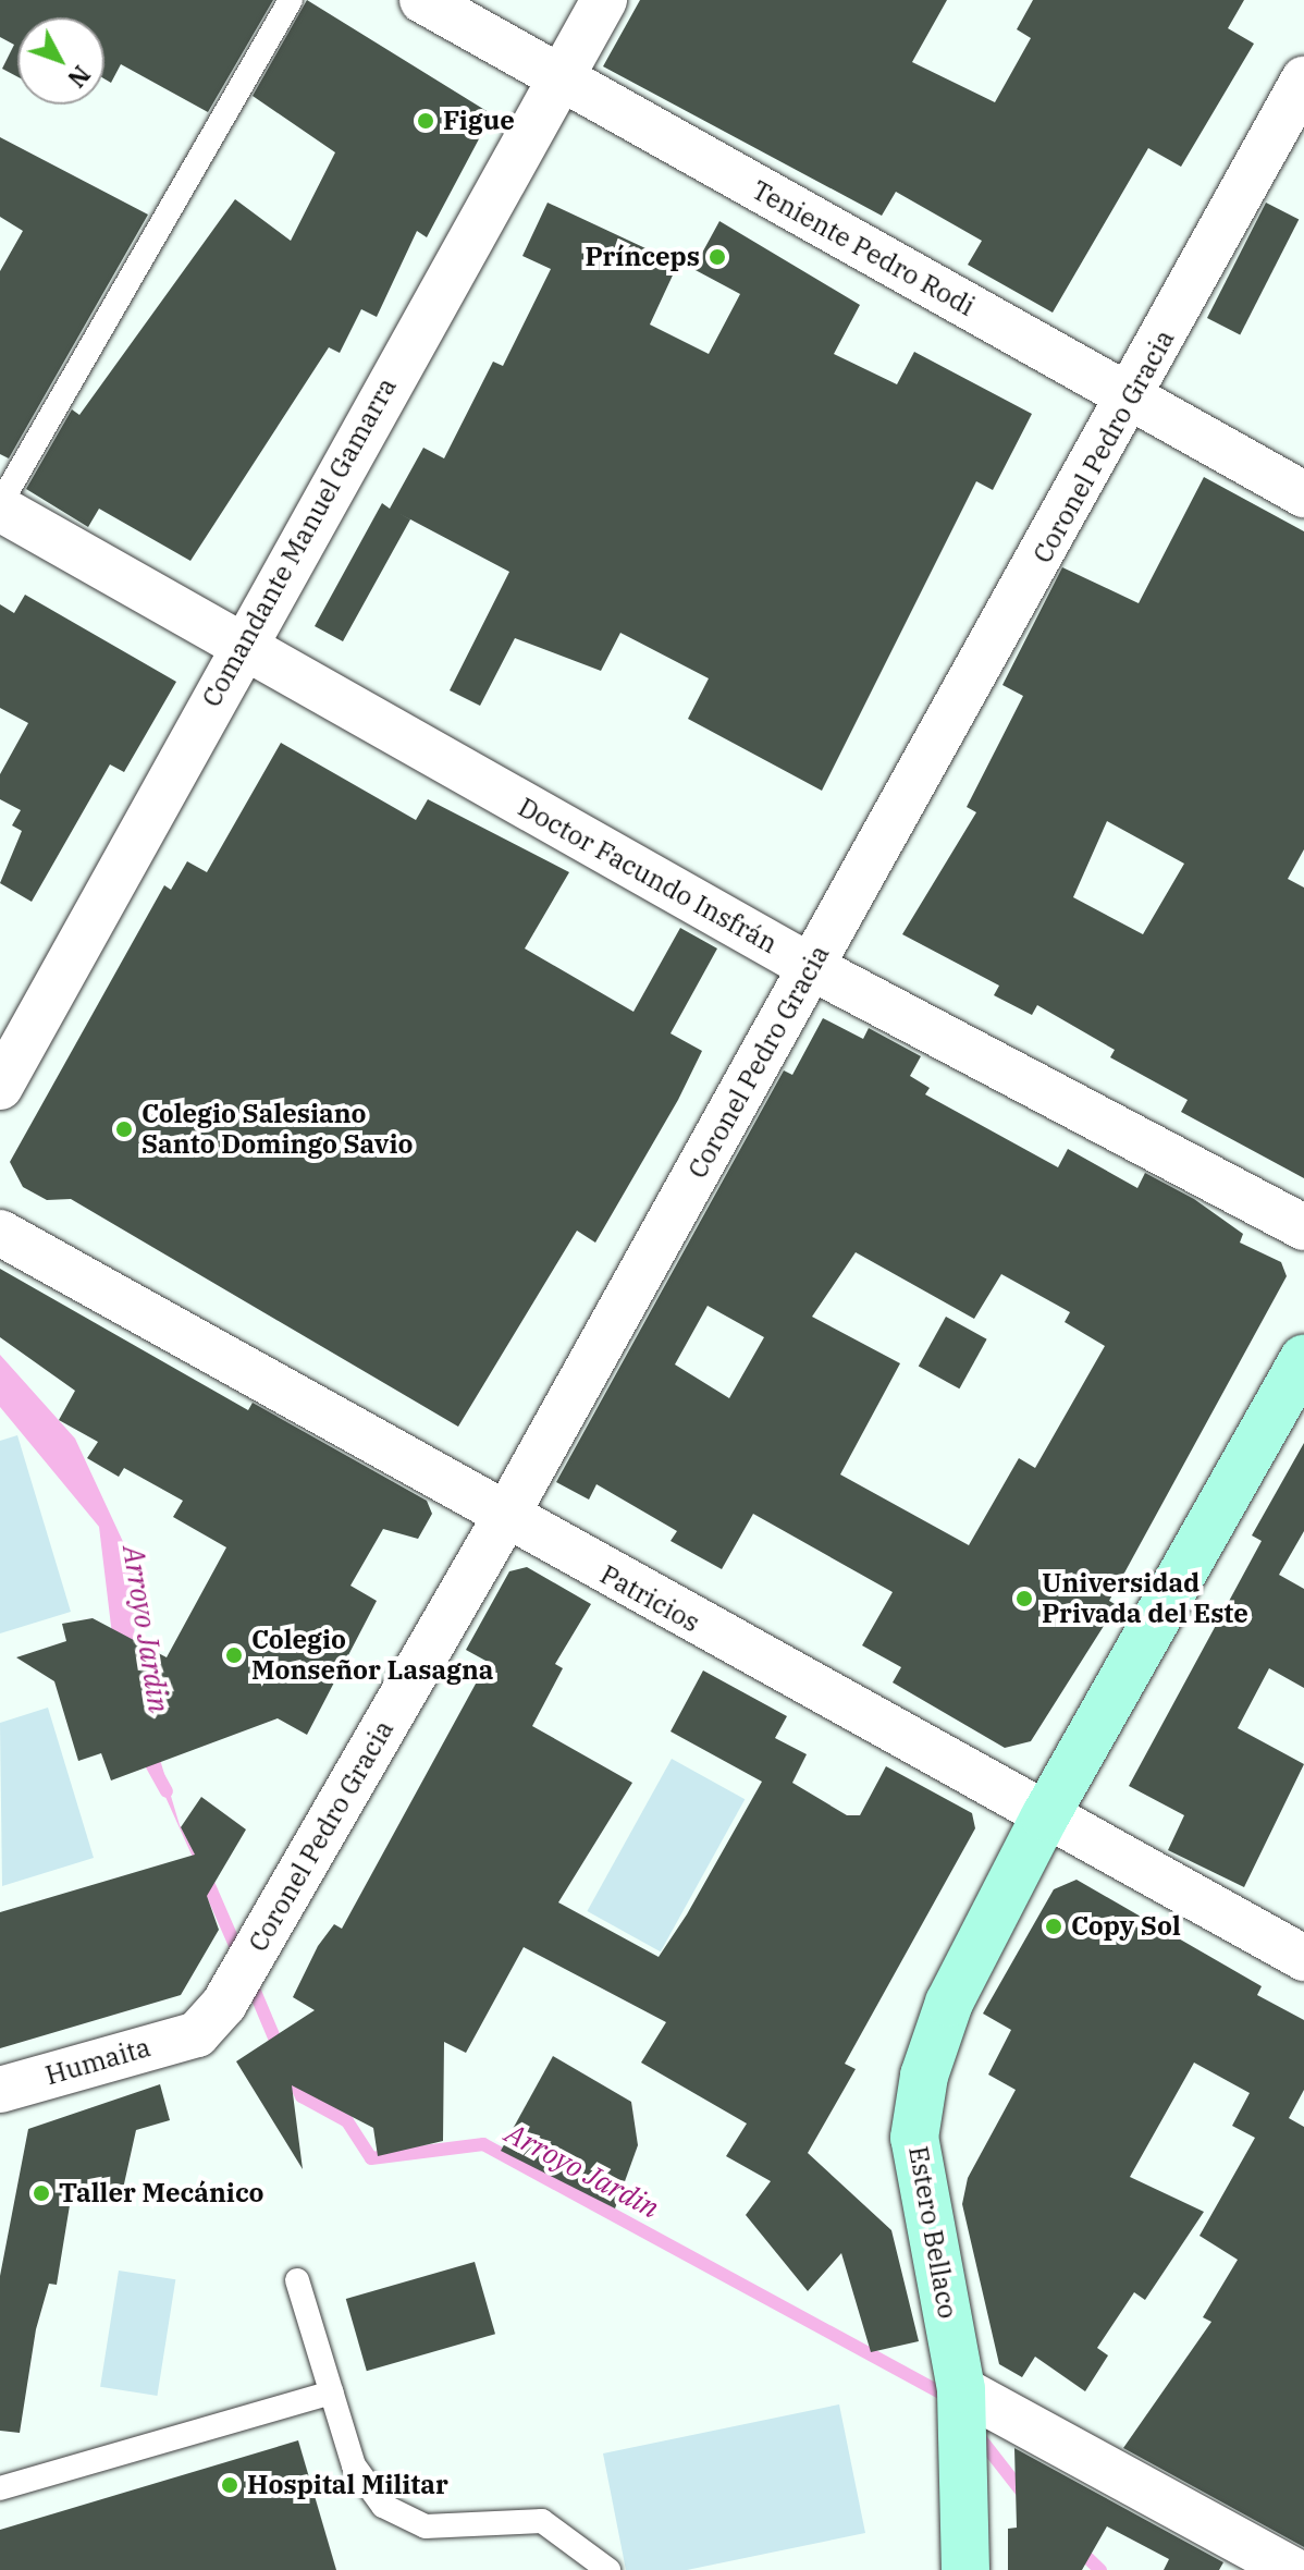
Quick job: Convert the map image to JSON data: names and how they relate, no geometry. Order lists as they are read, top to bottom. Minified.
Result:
{"streets":{"street":["Teniente Pedro Rodi","Coronel Pedro Gracia","Comandante Manuel Gamarra","Doctor Facundo Insfrán","Patricios","Humaita","Estero Bellaco"]},"crossings":[["Teniente Pedro Rodi","Coronel Pedro Gracia"],["Teniente Pedro Rodi","Comandante Manuel Gamarra"],["Coronel Pedro Gracia","Doctor Facundo Insfrán"],["Coronel Pedro Gracia","Patricios"],["Coronel Pedro Gracia","Humaita"],["Comandante Manuel Gamarra","Doctor Facundo Insfrán"],["Patricios","Estero Bellaco"]],"water":["Arroyo Jardin"],"places":["Figue","Prínceps","Colegio Salesiano Santo Domingo Savio","Universidad Privada del Este","Colegio Monseñor Lasagna","Copy Sol","Taller Mecánico","Hospital Militar"],"north":"bottom right"}
